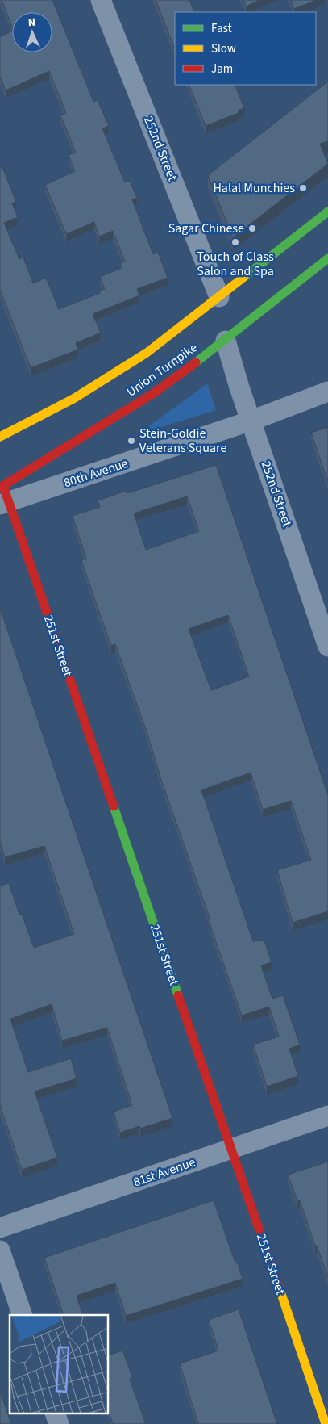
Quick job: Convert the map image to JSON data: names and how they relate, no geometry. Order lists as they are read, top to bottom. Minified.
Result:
{"streets":{"street":["252nd Street","Union Turnpike","80th Avenue","251st Street","81st Avenue"]},"crossings":[["252nd Street","Union Turnpike"],["252nd Street","80th Avenue"],["Union Turnpike","80th Avenue"],["Union Turnpike","251st Street"],["80th Avenue","251st Street"],["251st Street","81st Avenue"]],"places":["Halal Munchies","Sagar Chinese","Touch of Class Salon and Spa","Stein-Goldie Veterans Square"],"legend":["Fast","Slow","Jam"],"north":"top"}
